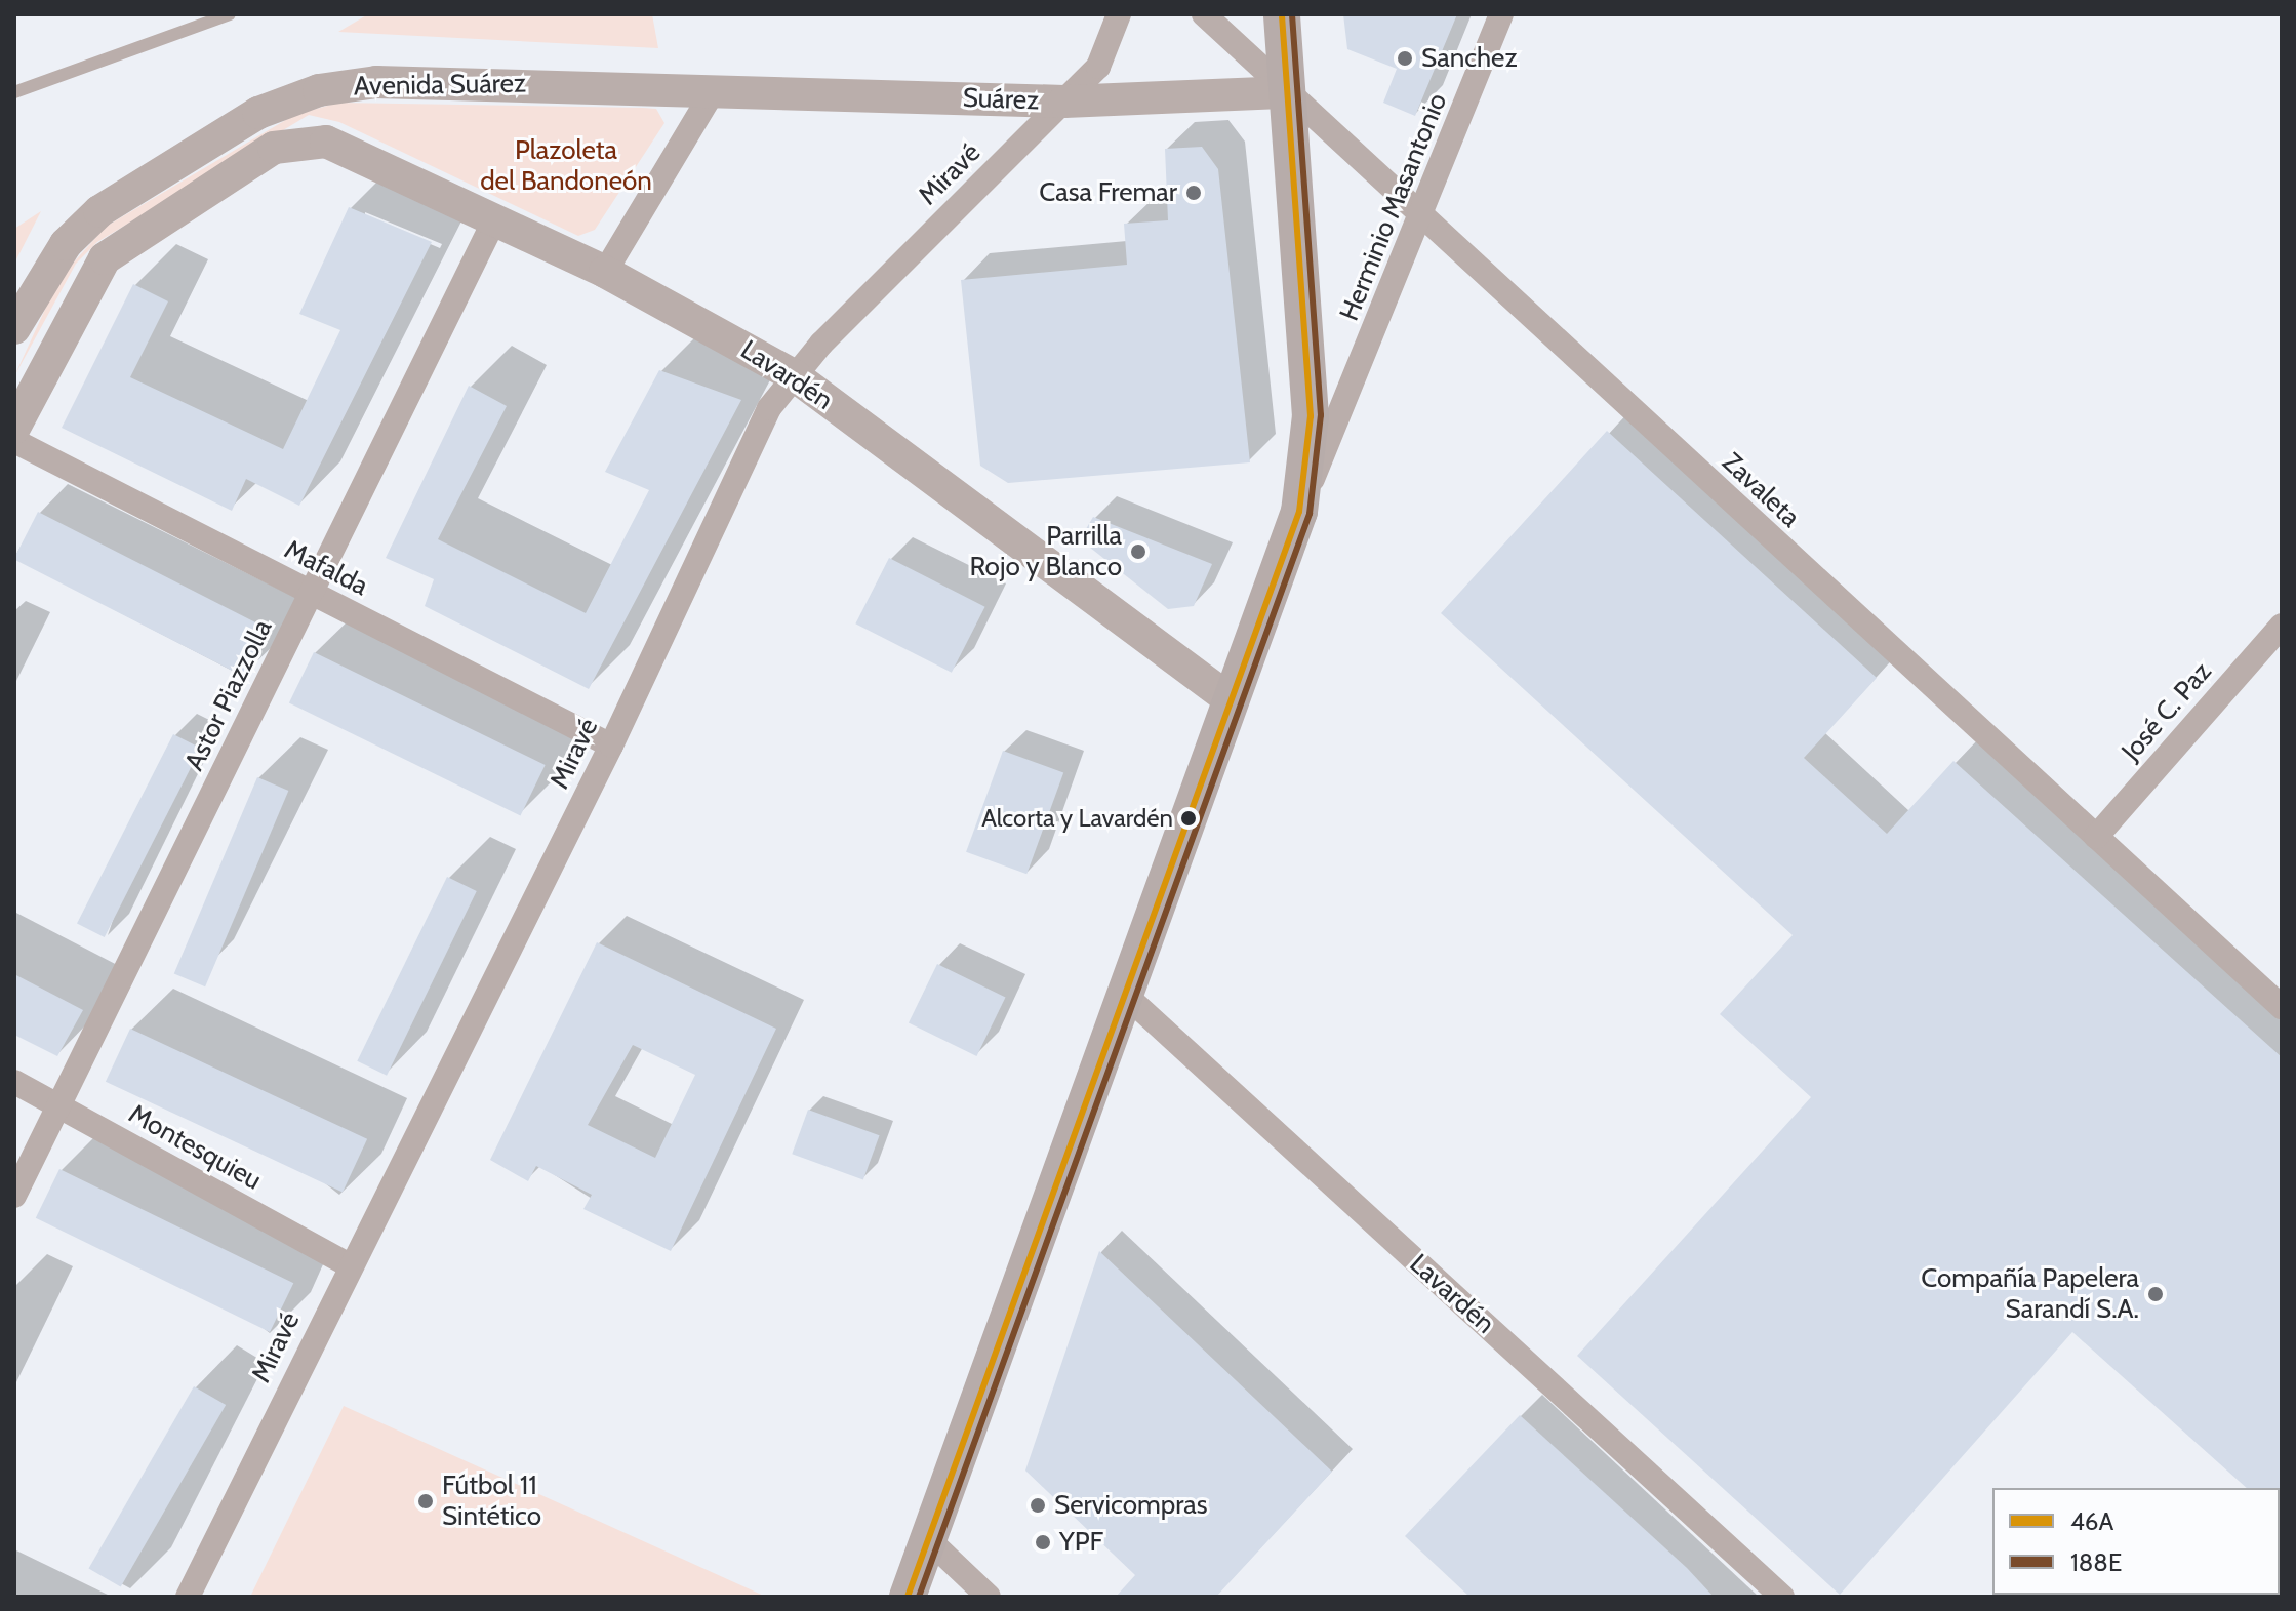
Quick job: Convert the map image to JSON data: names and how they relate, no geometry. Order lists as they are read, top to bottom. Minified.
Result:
{"streets":{"street":["Avenida Suárez","Suárez","Miravé","Herminio Masantonio","Lavardén","Zavaleta","Mafalda","Astor Piazzolla","José C. Paz","Montesquieu"]},"crossings":[["Avenida Suárez","Suárez"],["Suárez","Miravé"],["Suárez","Zavaleta"],["Miravé","Lavardén"],["Miravé","Mafalda"],["Miravé","Montesquieu"],["Herminio Masantonio","Zavaleta"],["Lavardén","Astor Piazzolla"],["Zavaleta","José C. Paz"],["Mafalda","Astor Piazzolla"],["Astor Piazzolla","Montesquieu"]],"parks":["Plazoleta del Bandoneón"],"places":["Sanchez","Casa Fremar","Parrilla Rojo y Blanco","Alcorta y Lavardén","Compañía Papelera Sarandí S.A.","Fútbol 11 Sintético","Servicompras","YPF"],"lines":["transit line 46A","transit line 188E"],"legend":["46A","188E"]}
